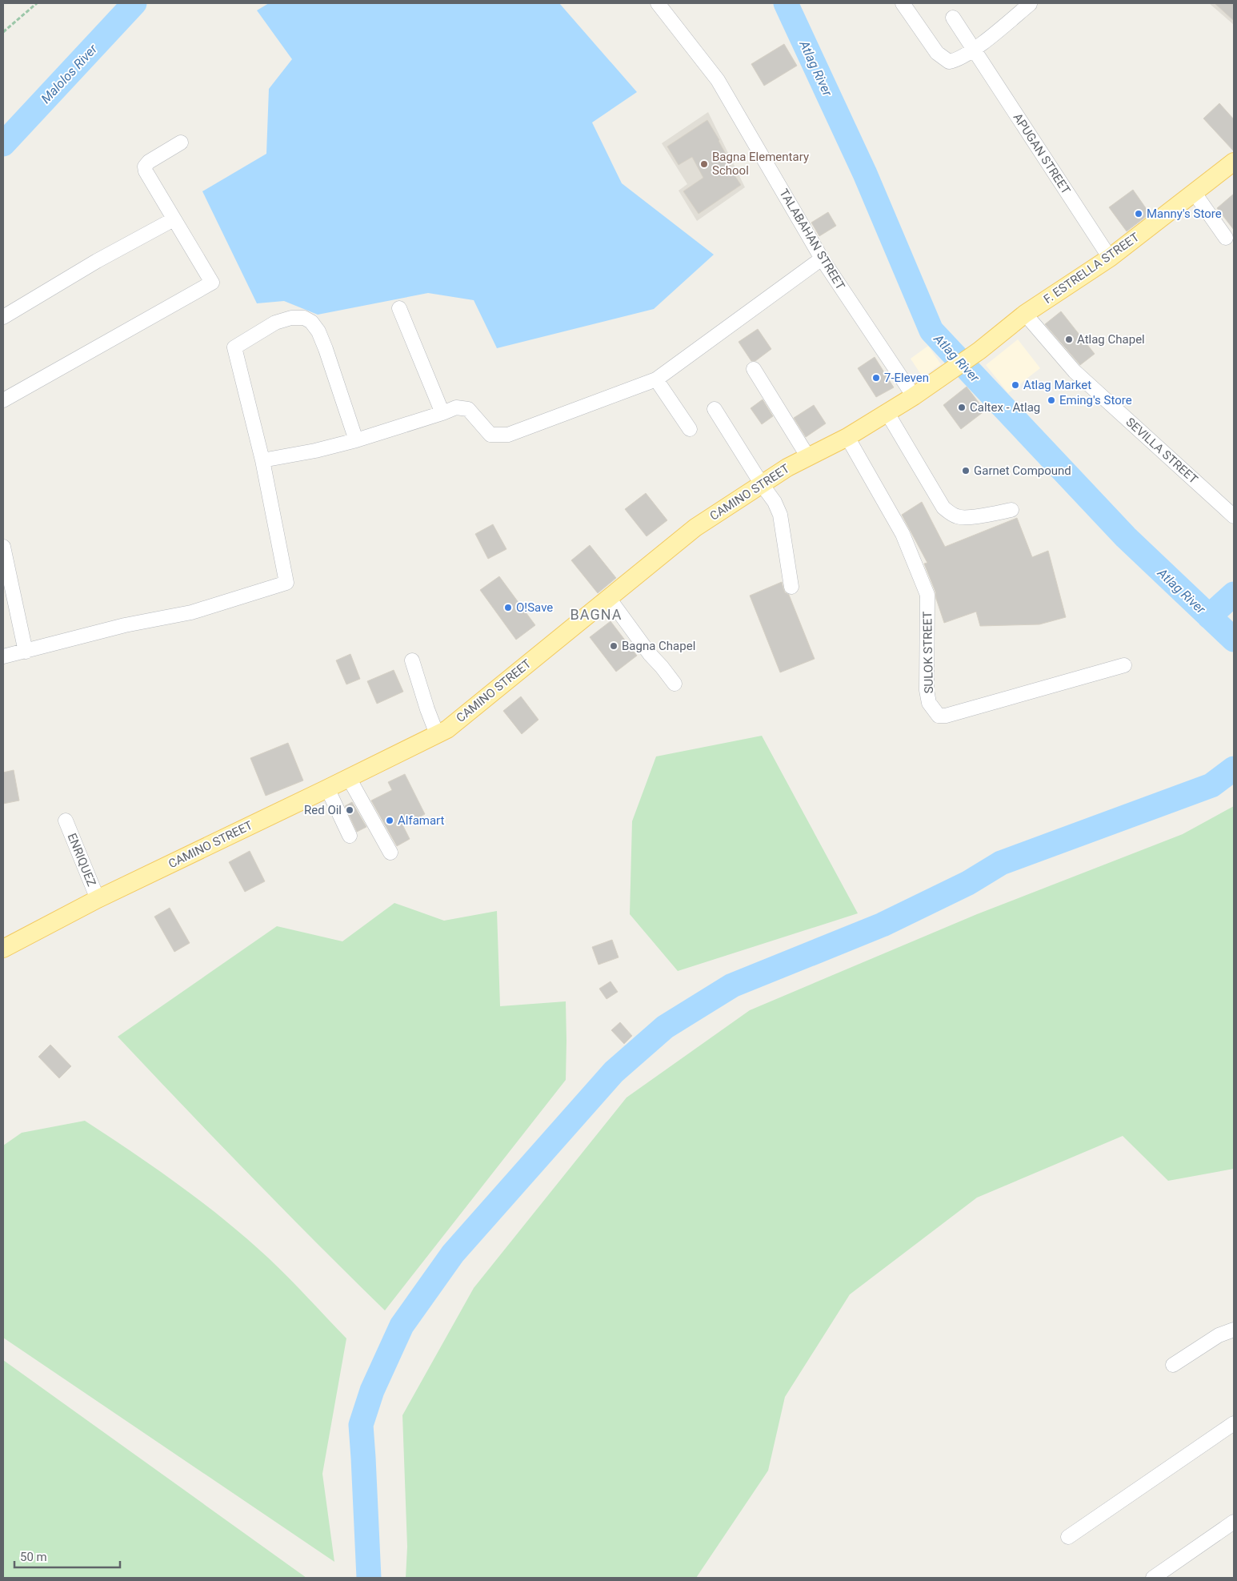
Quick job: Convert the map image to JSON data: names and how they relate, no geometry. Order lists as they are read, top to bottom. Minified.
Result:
{"streets":{"main road":["F. ESTRELLA STREET","CAMINO STREET"],"street":["APUGAN STREET","TALABAHAN STREET","SEVILLA STREET","SULOK STREET","ENRIQUEZ"]},"crossings":[["APUGAN STREET","F. ESTRELLA STREET"],["TALABAHAN STREET","CAMINO STREET"],["F. ESTRELLA STREET","SEVILLA STREET"],["F. ESTRELLA STREET","CAMINO STREET"],["CAMINO STREET","SULOK STREET"],["CAMINO STREET","ENRIQUEZ"]],"districts":["BAGNA"],"water":["Atlag River","Malolos River"],"places":["Bagna Elementary School","Manny's Store","Atlag Chapel","7-Eleven","Atlag Market","Eming's Store","Caltex - Atlag","Garnet Compound","O!Save","Bagna Chapel","Red Oil","Alfamart"],"scale_bar":"50 m"}
